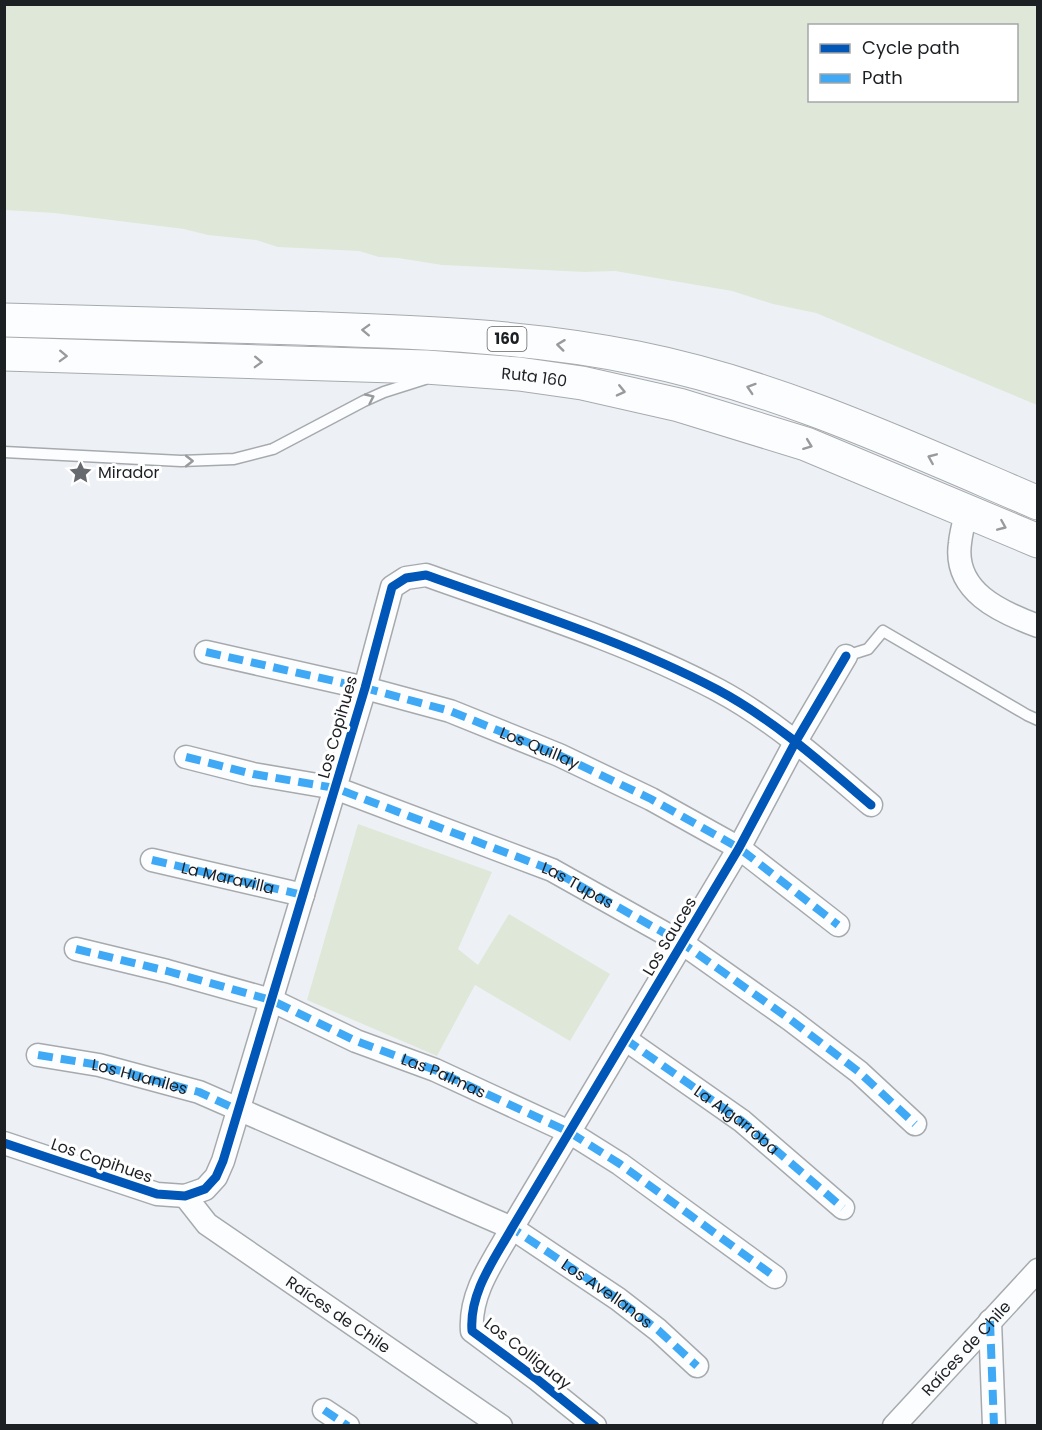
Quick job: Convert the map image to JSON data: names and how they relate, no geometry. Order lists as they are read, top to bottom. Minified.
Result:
{"streets":{"highway":["160","Ruta 160"],"street":["Los Copihues","Los Quillay","La Maravilla","Las Tupas","Los Sauces","Las Palmas","Los Huaniles","La Algarroba","Los Avellanos","Raíces de Chile","Los Colliguay"]},"crossings":[["Los Copihues","Los Quillay"],["Los Copihues","La Maravilla"],["Los Copihues","Las Tupas"],["Los Copihues","Los Sauces"],["Los Copihues","Las Palmas"],["Los Copihues","Los Huaniles"],["Los Copihues","Raíces de Chile"],["Los Quillay","Los Sauces"],["Las Tupas","Los Sauces"],["Los Sauces","Las Palmas"],["Los Sauces","La Algarroba"],["Los Sauces","Los Avellanos"],["Los Sauces","Los Colliguay"],["Los Avellanos","Los Colliguay"]],"places":{"place":["Mirador"]},"legend":["Cycle path","Path"]}
